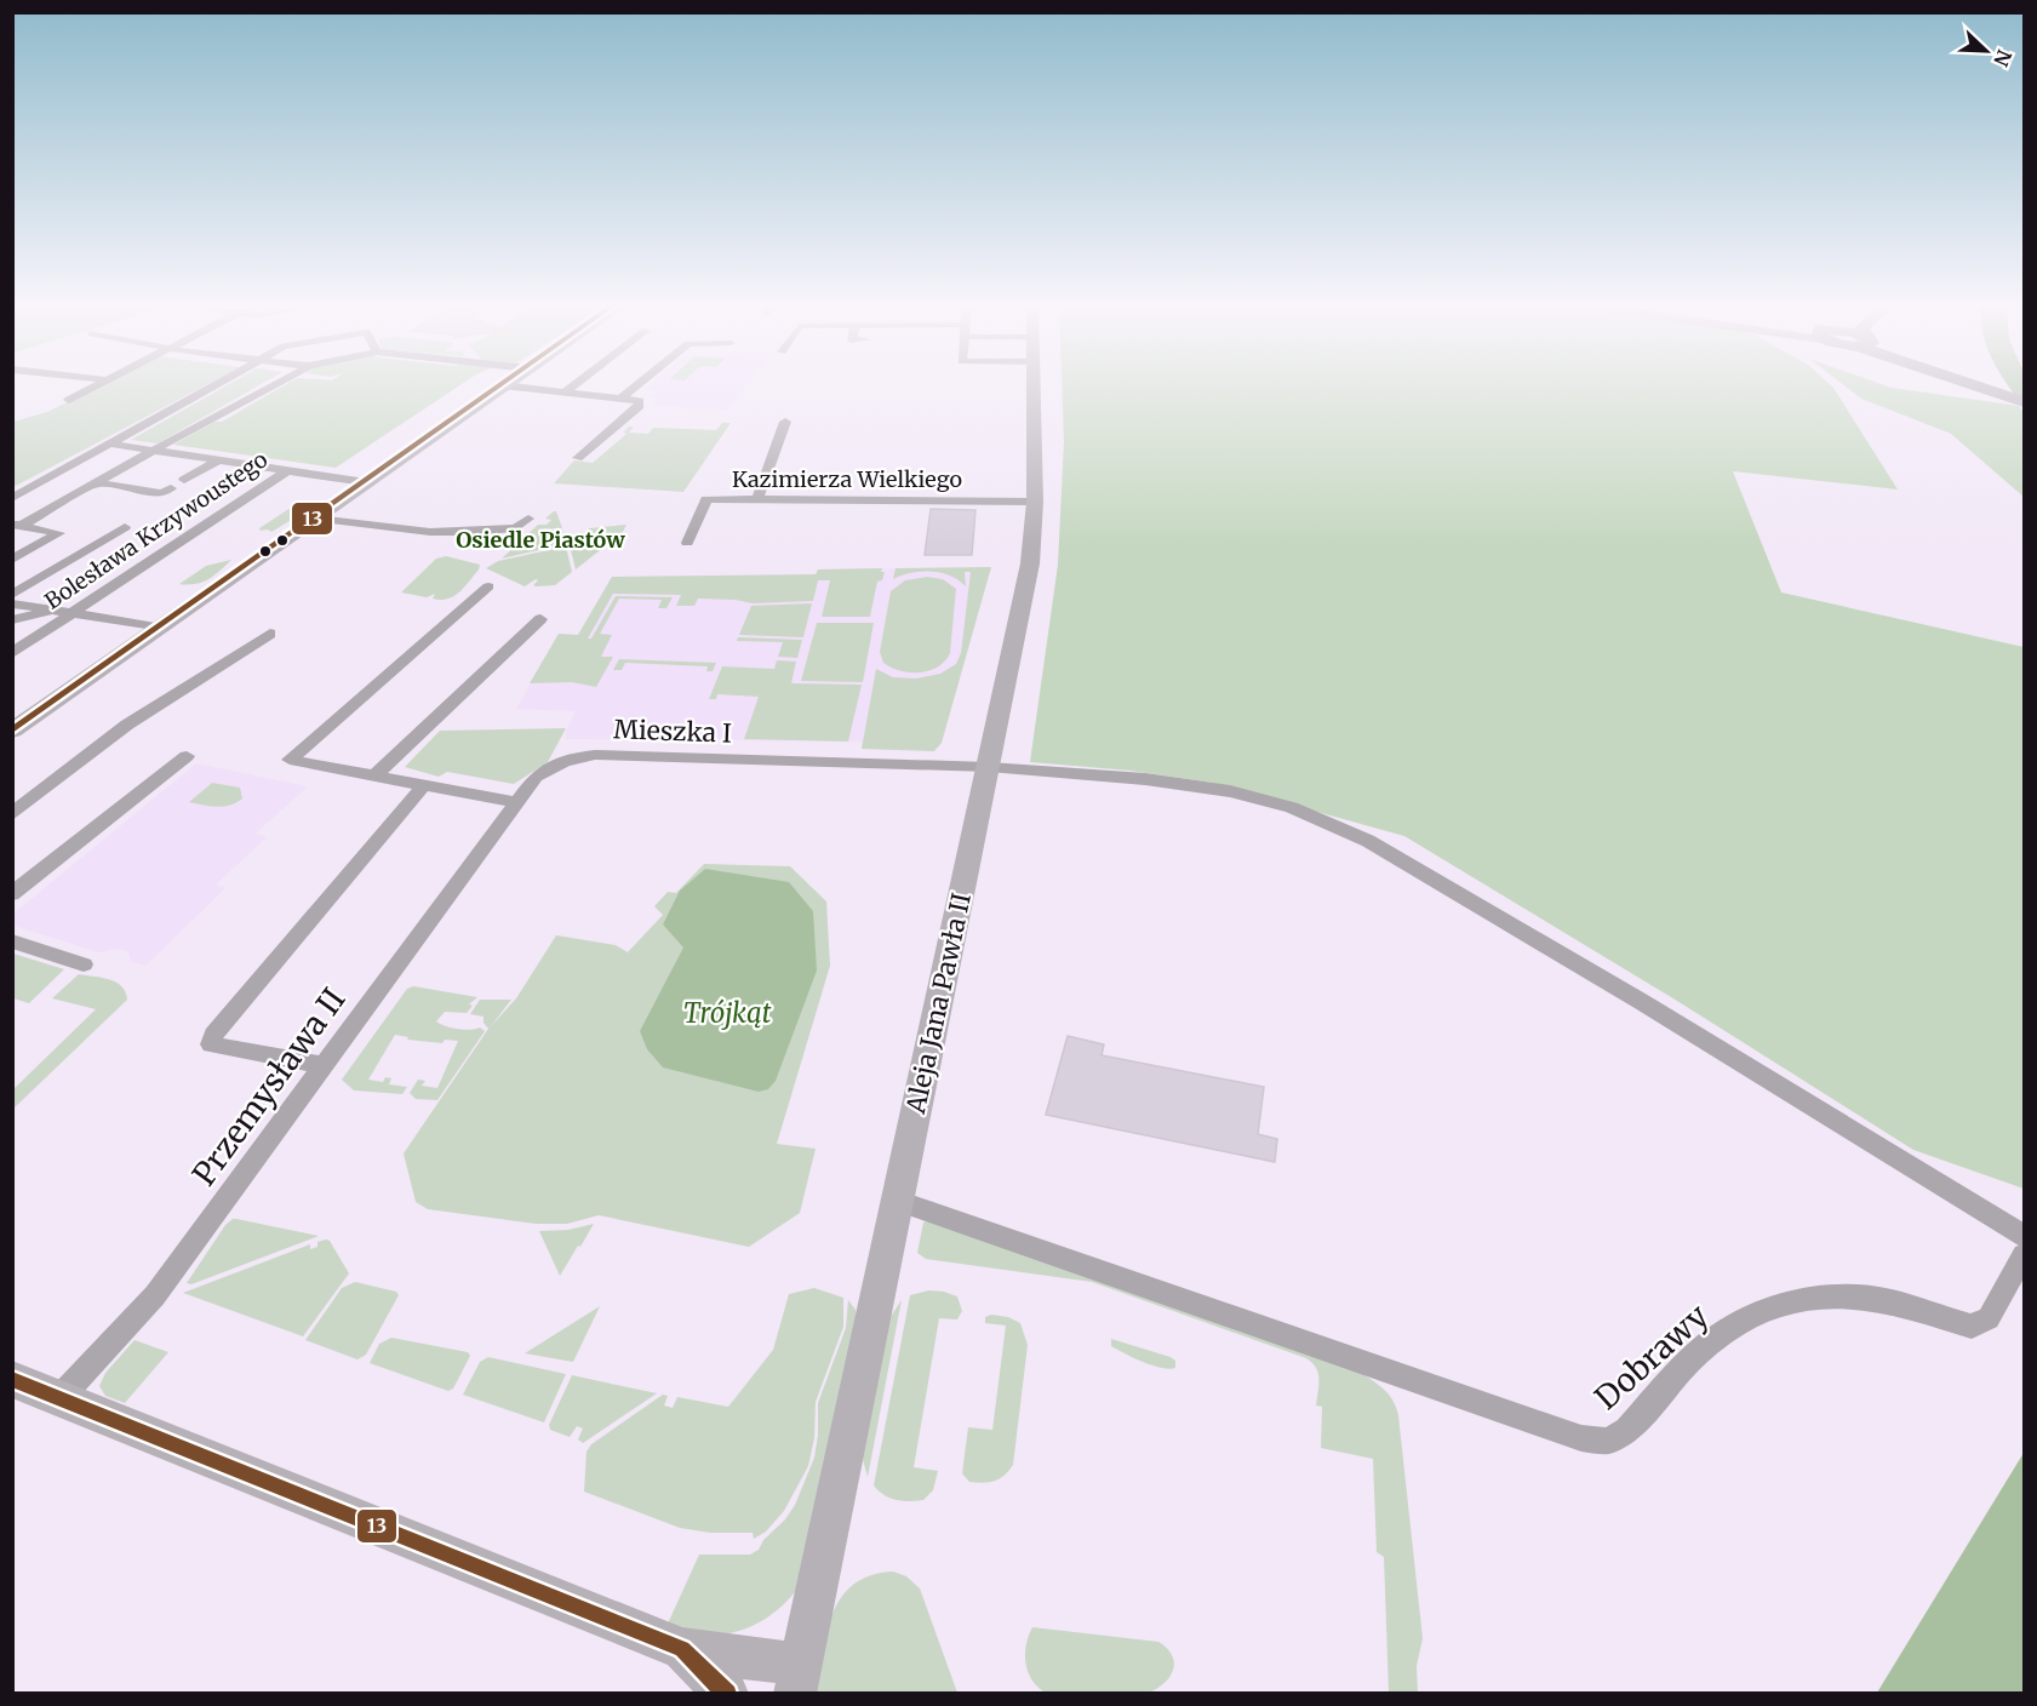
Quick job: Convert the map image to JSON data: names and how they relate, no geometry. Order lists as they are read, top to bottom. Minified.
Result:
{"streets":{"main road":["Aleja Jana Pawła II"],"street":["Kazimierza Wielkiego","Bolesława Krzywoustego","Mieszka I","Przemysława II","Dobrawy"]},"crossings":[["Kazimierza Wielkiego","Aleja Jana Pawła II"],["Mieszka I","Aleja Jana Pawła II"],["Mieszka I","Przemysława II"],["Aleja Jana Pawła II","Dobrawy"]],"districts":["Osiedle Piastów"],"water":["Trójkąt"],"lines":["transit line 13"],"north":"bottom right"}
